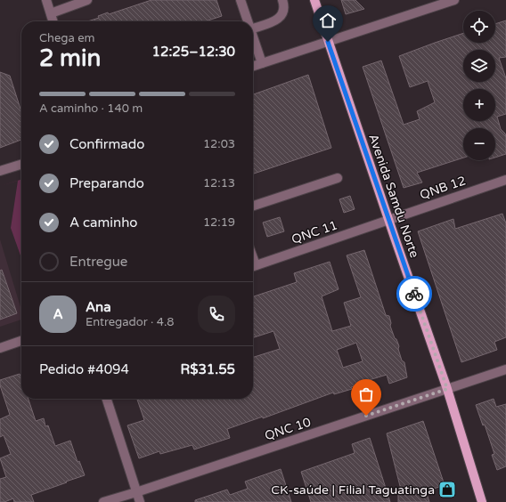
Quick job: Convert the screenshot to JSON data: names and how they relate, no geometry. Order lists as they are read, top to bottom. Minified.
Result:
{"streets":{"main road":["Avenida Samdu Norte"],"street":["QNB 12","QNC 11","QNC 10"]},"crossings":[["QNB 12","Avenida Samdu Norte"],["QNB 12","QNC 11"],["Avenida Samdu Norte","QNC 11"],["Avenida Samdu Norte","QNC 10"]],"places":{"shop":["CK-saúde | Filial Taguatinga"]},"page":{"map_buttons":["+","−"],"heading":["2 min","Chega em","12:25–12:30"],"panel":["Ana","Entregador · 4.8","Pedido #4094","R$31.55"],"bar":"A caminho · 140 m","list":[["Confirmado","12:03"],["Preparando","12:13"],["A caminho","12:19"],"Entregue"],"round":"A"}}
